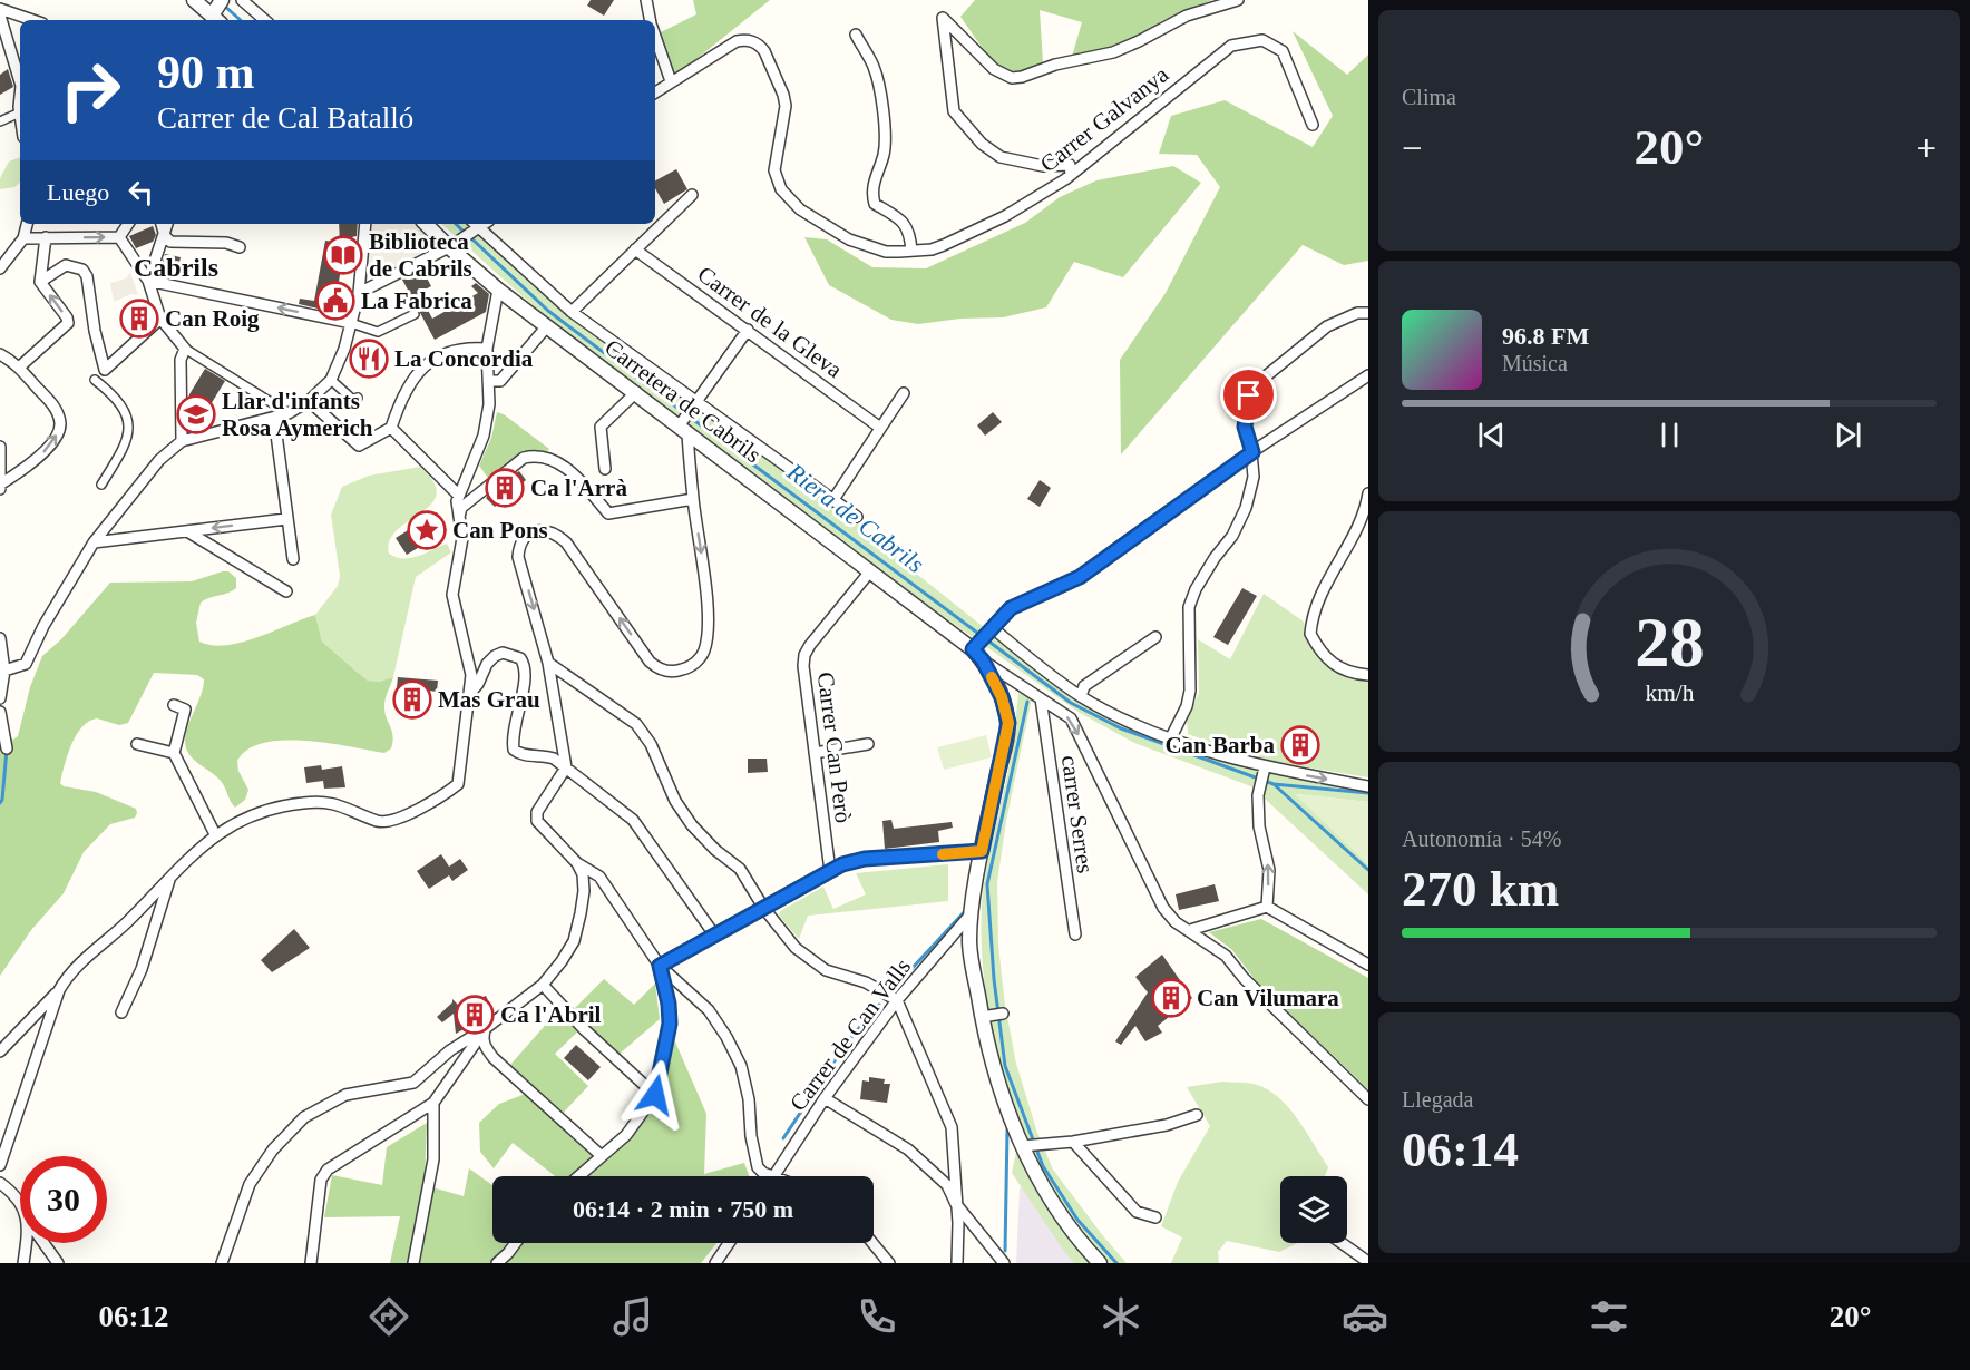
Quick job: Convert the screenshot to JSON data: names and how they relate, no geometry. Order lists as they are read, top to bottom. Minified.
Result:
{"streets":{"street":["Carrer Galvanya","Carrer de la Gleva","Carretera de Cabrils","Carrer Can Però","carrer Serres","Carrer de Can Valls"]},"crossings":[["Carretera de Cabrils","Carrer Can Però"],["Carretera de Cabrils","Carrer de Can Valls"]],"districts":["Cabrils"],"water":["Riera de Cabrils"],"places":{"library":["Biblioteca de Cabrils"],"public building":["La Fabrica"],"building":["Can Roig","Ca l'Arrà","Mas Grau","Can Barba","Can Vilumara","Ca l'Abril"],"restaurant":["La Concordia"],"school or university":["Llar d'infants Rosa Aymerich"],"place":["Can Pons"]},"page":{"tile":["Clima",["Autonomía · 54%","270 km"],["Llegada","06:14"]],"turn":["90 m","Carrer de Cal Batalló"],"heat":["−","20°","+"],"then":"Luego","song":["96.8 FM","Música"],"limit":"30","trip":"06:14 · 2 min · 750 m","tabs":["06:12","20°"],"gauge":["28","km/h"]}}
